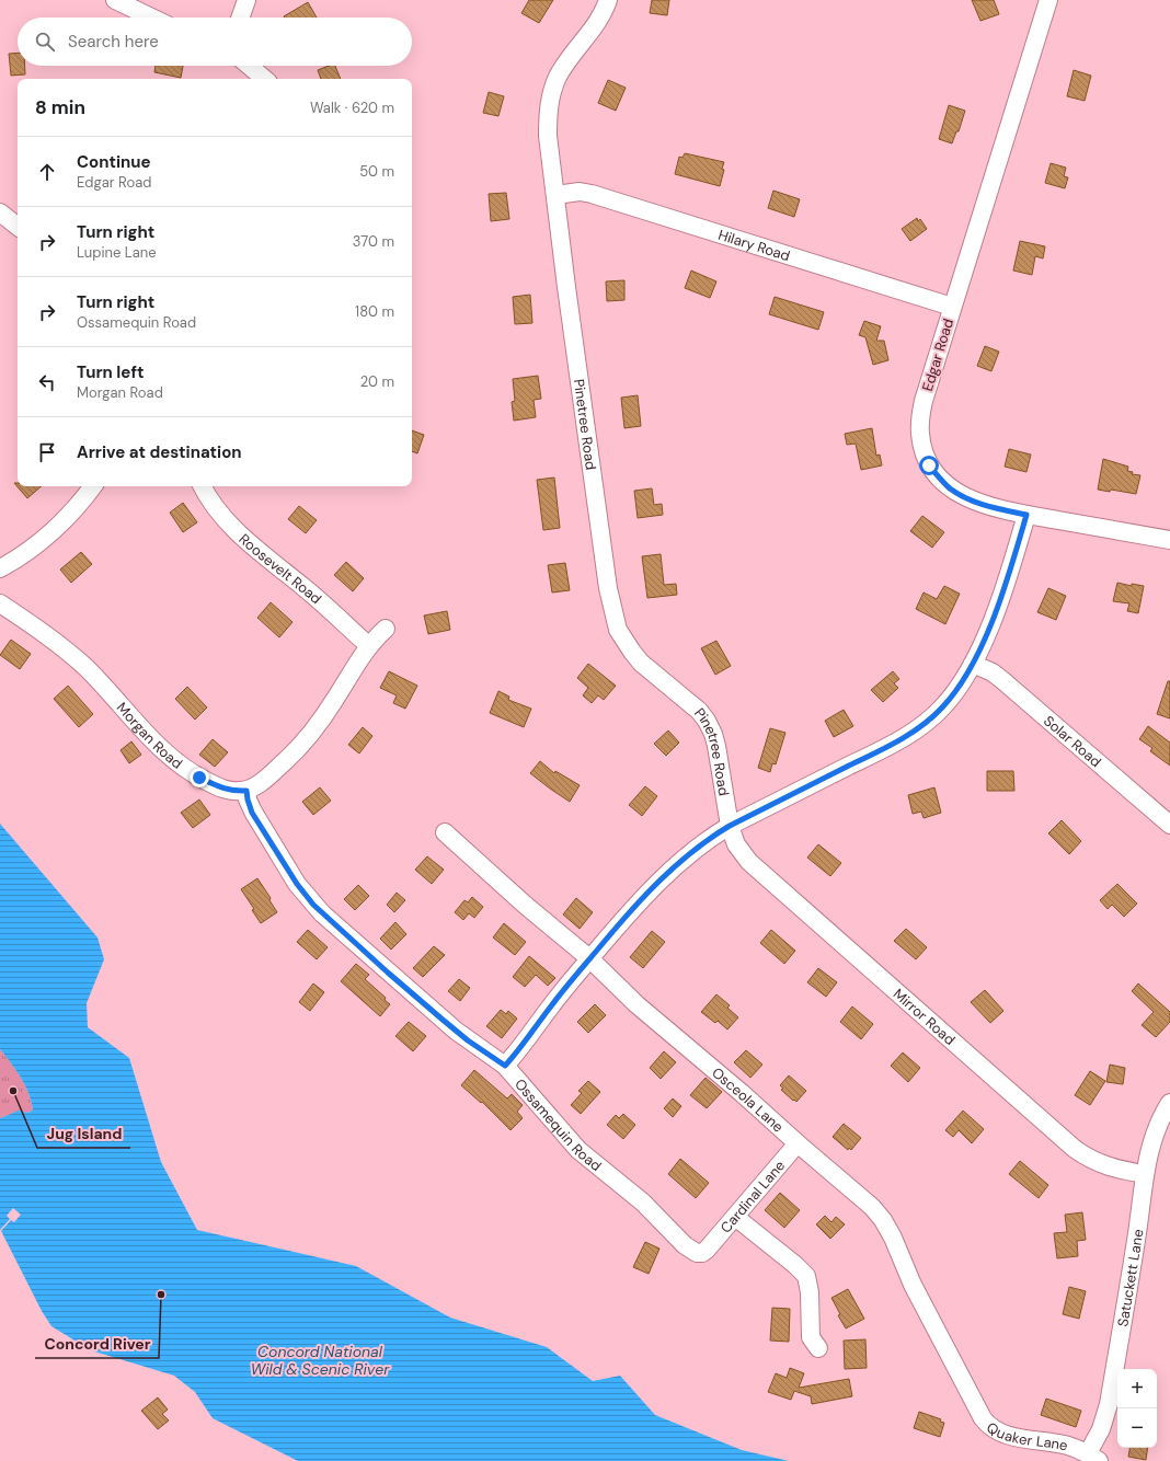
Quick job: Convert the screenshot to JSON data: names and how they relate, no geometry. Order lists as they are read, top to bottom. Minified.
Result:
{"streets":{"street":["Hilary Road","Edgar Road","Pinetree Road","Roosevelt Road","Morgan Road","Solar Road","Mirror Road","Osceola Lane","Ossamequin Road","Cardinal Lane","Satuckett Lane","Quaker Lane"]},"crossings":[["Hilary Road","Edgar Road"],["Hilary Road","Pinetree Road"],["Pinetree Road","Mirror Road"],["Morgan Road","Ossamequin Road"],["Mirror Road","Satuckett Lane"],["Osceola Lane","Cardinal Lane"],["Osceola Lane","Quaker Lane"],["Ossamequin Road","Cardinal Lane"],["Satuckett Lane","Quaker Lane"]],"water":["Concord National Wild & Scenic River"],"places":["Jug Island","Concord River"],"page":{"search":"Search here","heading":["8 min","Walk · 620 m"],"list":[["Continue","Edgar Road","50 m"],["Turn right","Lupine Lane","370 m"],["Turn right","Ossamequin Road","180 m"],["Turn left","Morgan Road","20 m"],"Arrive at destination"],"map_buttons":["+","−"]}}
